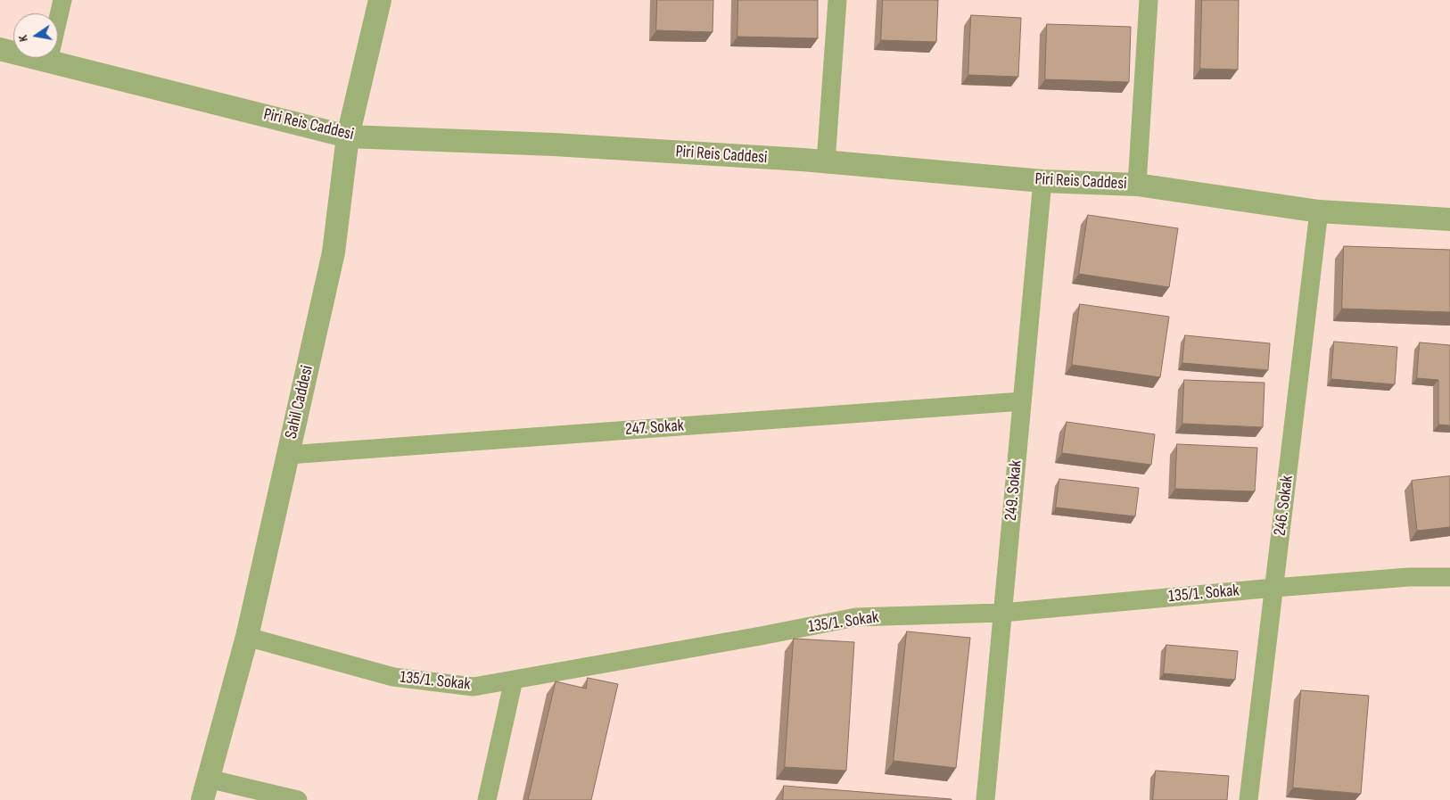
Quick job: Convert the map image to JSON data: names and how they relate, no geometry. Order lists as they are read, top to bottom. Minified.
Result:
{"streets":{"street":["Piri Reis Caddesi","Sahil Caddesi","247. Sokak","249. Sokak","246. Sokak","135/1. Sokak"]},"crossings":[["Piri Reis Caddesi","Sahil Caddesi"],["Piri Reis Caddesi","249. Sokak"],["Piri Reis Caddesi","246. Sokak"],["Sahil Caddesi","247. Sokak"],["Sahil Caddesi","135/1. Sokak"],["247. Sokak","249. Sokak"],["249. Sokak","135/1. Sokak"],["246. Sokak","135/1. Sokak"]],"north":"left"}
